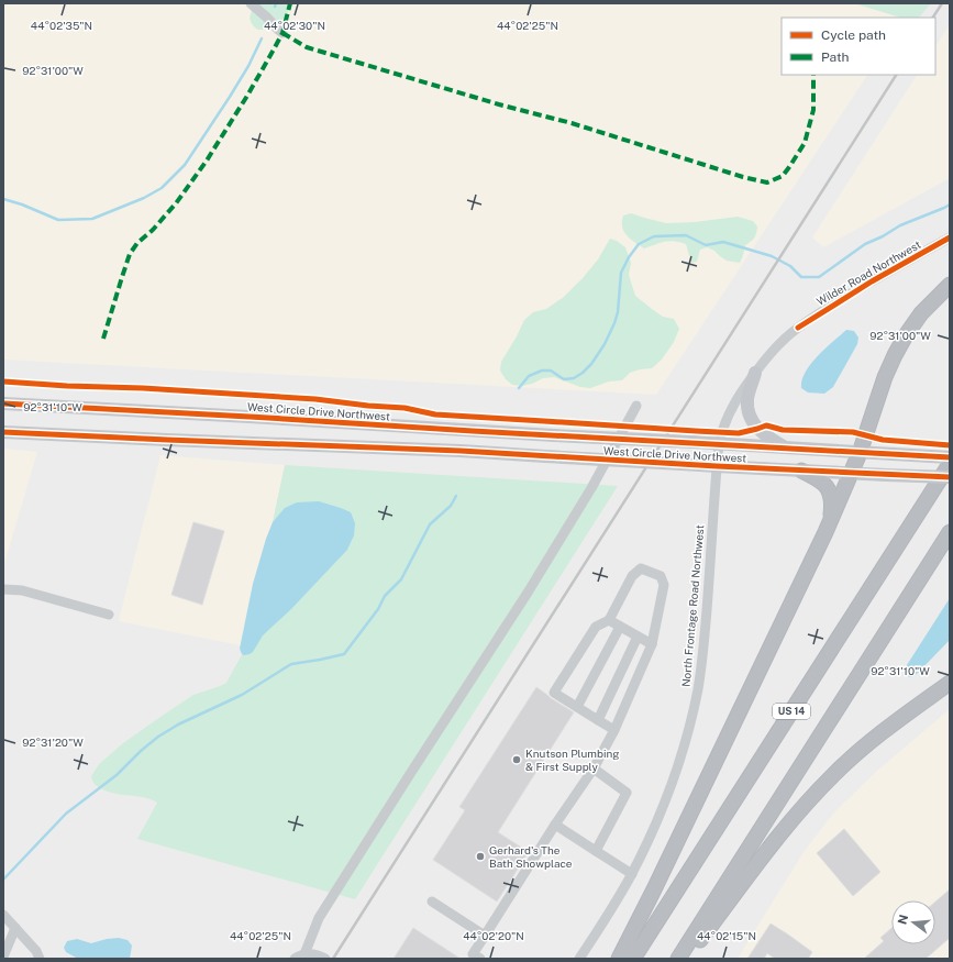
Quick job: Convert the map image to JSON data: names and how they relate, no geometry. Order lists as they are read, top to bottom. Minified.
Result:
{"streets":{"highway":["US 14"],"main road":["West Circle Drive Northwest"],"street":["Wilder Road Northwest","North Frontage Road Northwest"]},"crossings":[["Wilder Road Northwest","West Circle Drive Northwest"],["Wilder Road Northwest","North Frontage Road Northwest"],["West Circle Drive Northwest","North Frontage Road Northwest"]],"places":["Knutson Plumbing & First Supply","Gerhard's The Bath Showplace"],"legend":["Cycle path","Path"],"north":"left","coordinates":["44°02'35\"N","44°02'30\"N","44°02'25\"N","92°31'00\"W","92°31'10\"W","92°31'20\"W","44°02'20\"N","44°02'15\"N"]}
